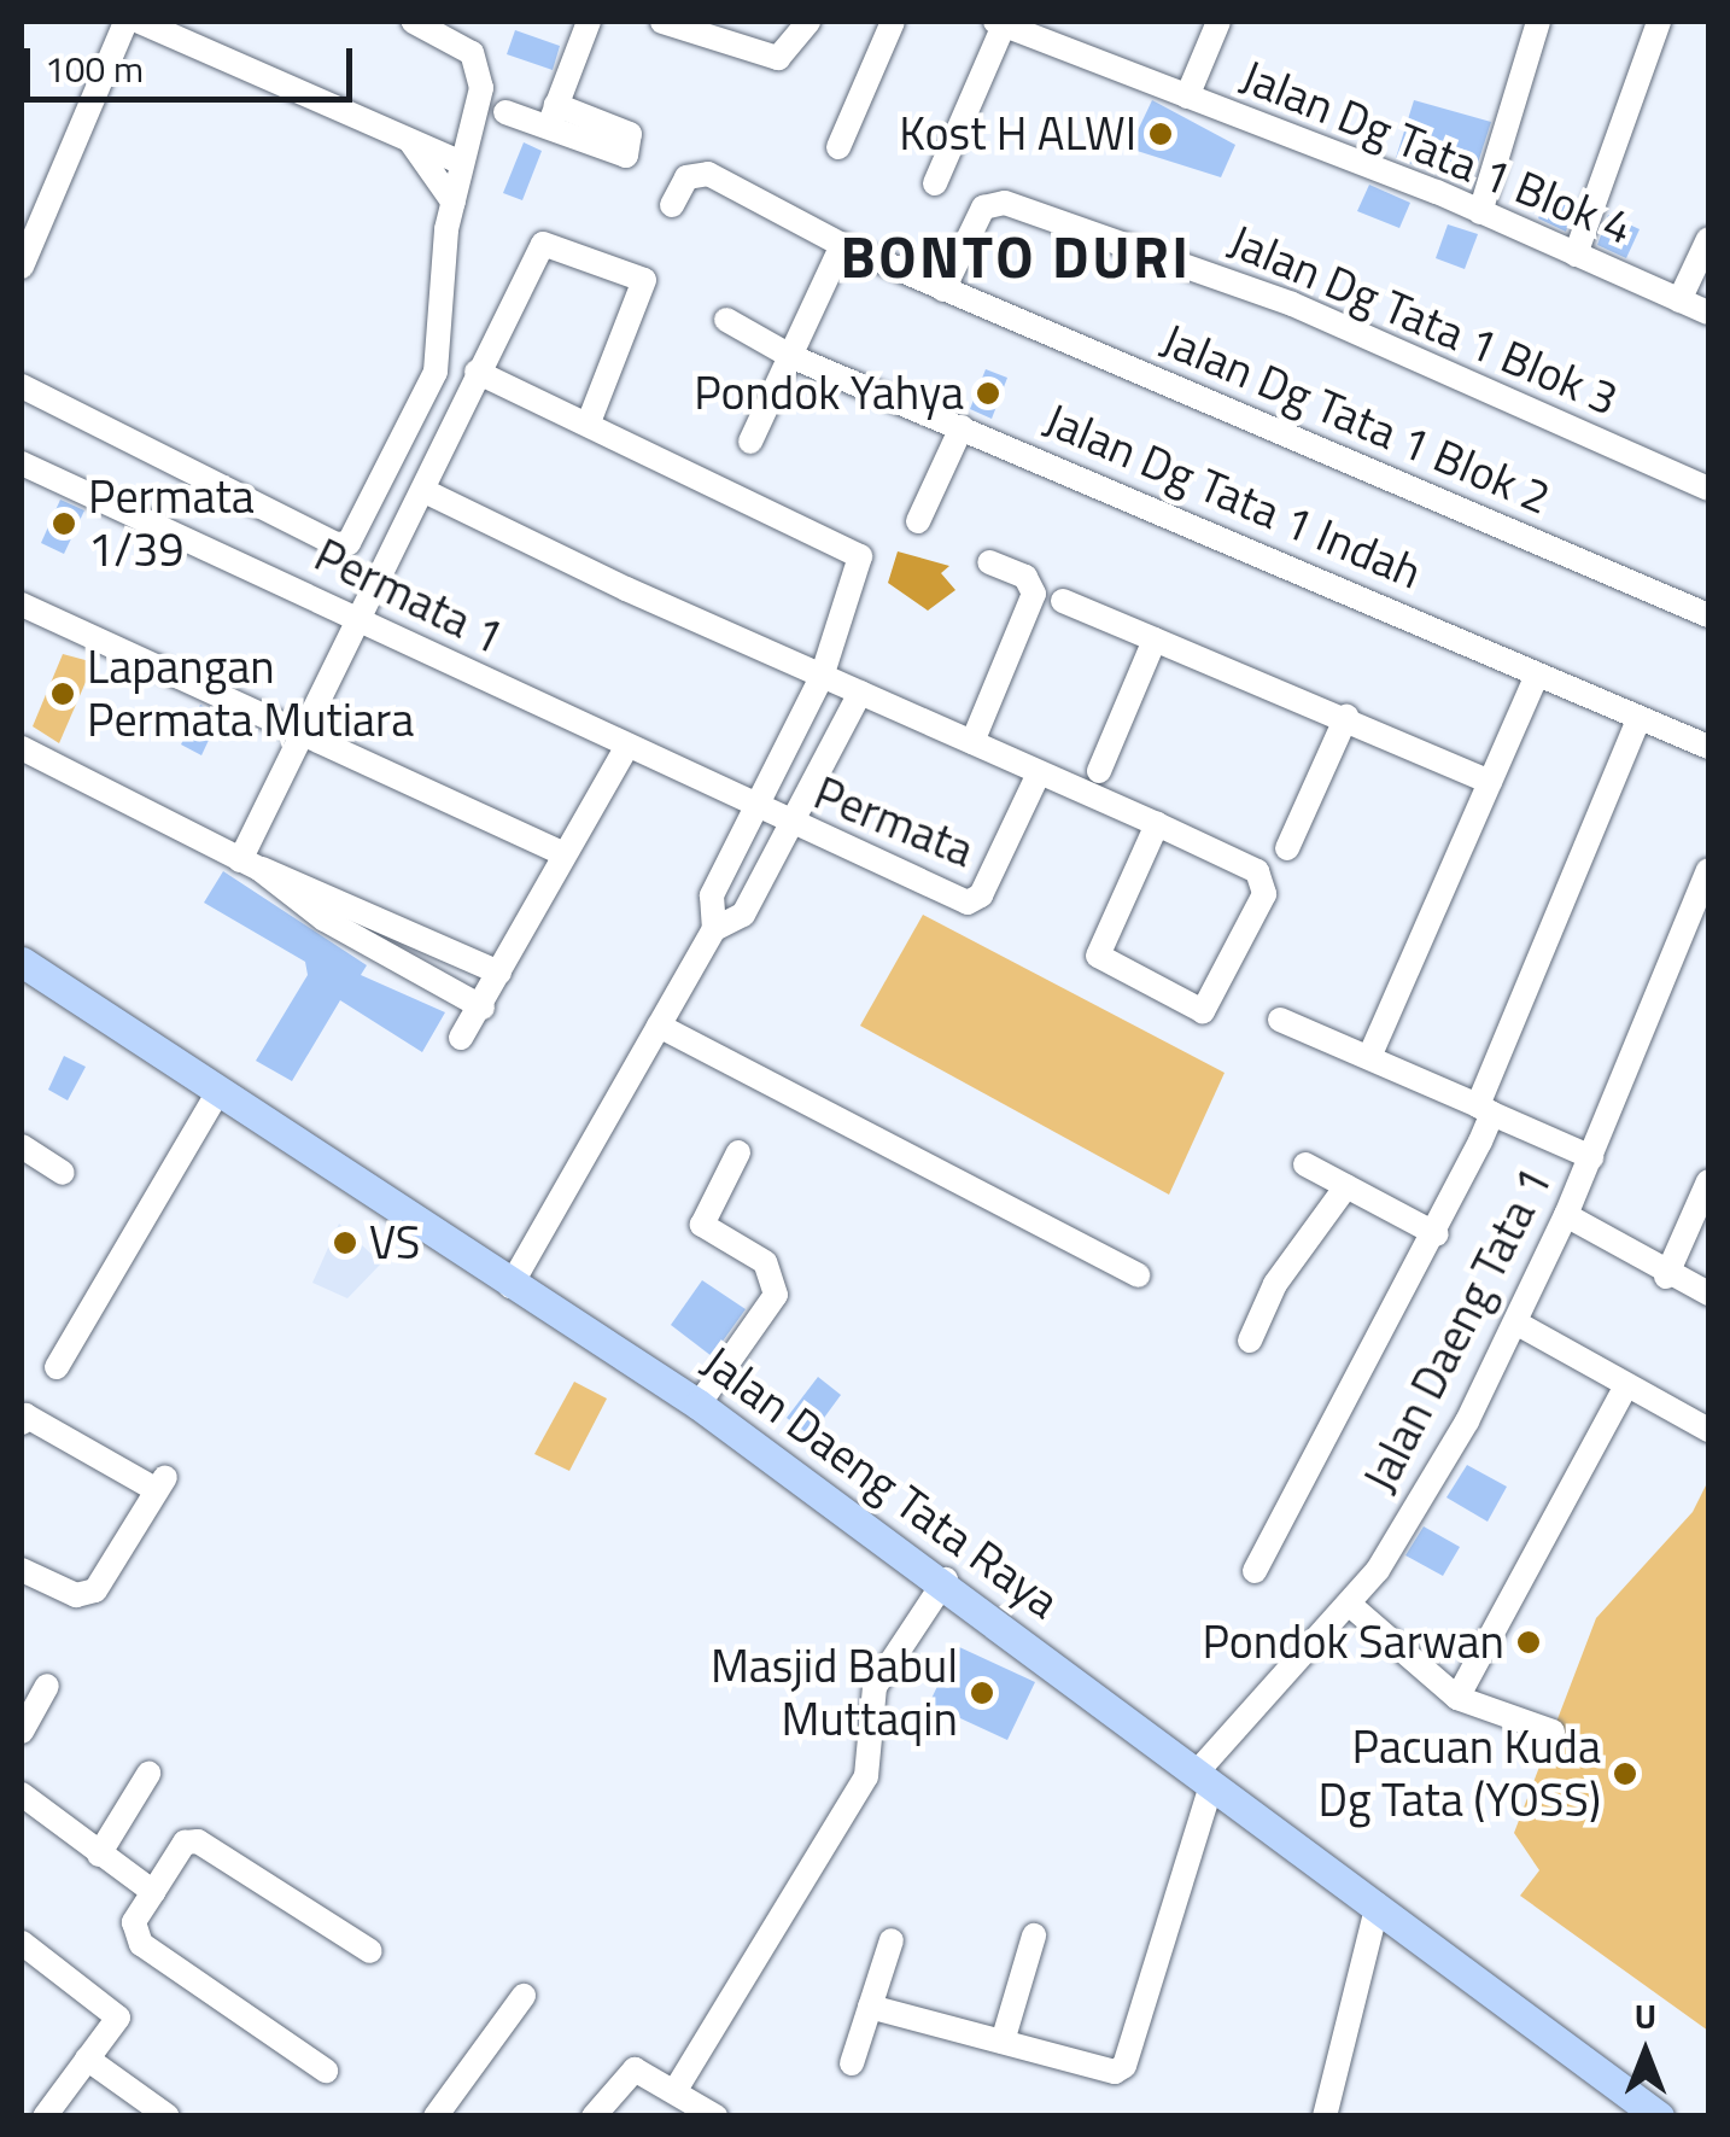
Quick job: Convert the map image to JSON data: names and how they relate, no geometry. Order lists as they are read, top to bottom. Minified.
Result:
{"streets":{"main road":["Jalan Daeng Tata Raya"],"street":["Jalan Dg Tata 1 Blok 4","Jalan Dg Tata 1 Blok 3","Jalan Dg Tata 1 Blok 2","Jalan Dg Tata 1 Indah","Permata 1","Permata","Jalan Daeng Tata 1"]},"crossings":[["Jalan Dg Tata 1 Blok 3","Jalan Dg Tata 1 Blok 2"],["Permata 1","Permata"],["Jalan Daeng Tata 1","Jalan Daeng Tata Raya"]],"districts":["BONTO DURI"],"places":["Kost H ALWI","Pondok Yahya","Permata 1/39","Lapangan Permata Mutiara","VS","Pondok Sarwan","Masjid Babul Muttaqin","Pacuan Kuda Dg Tata (YOSS)"],"scale_bar":"100 m","north":"top"}
